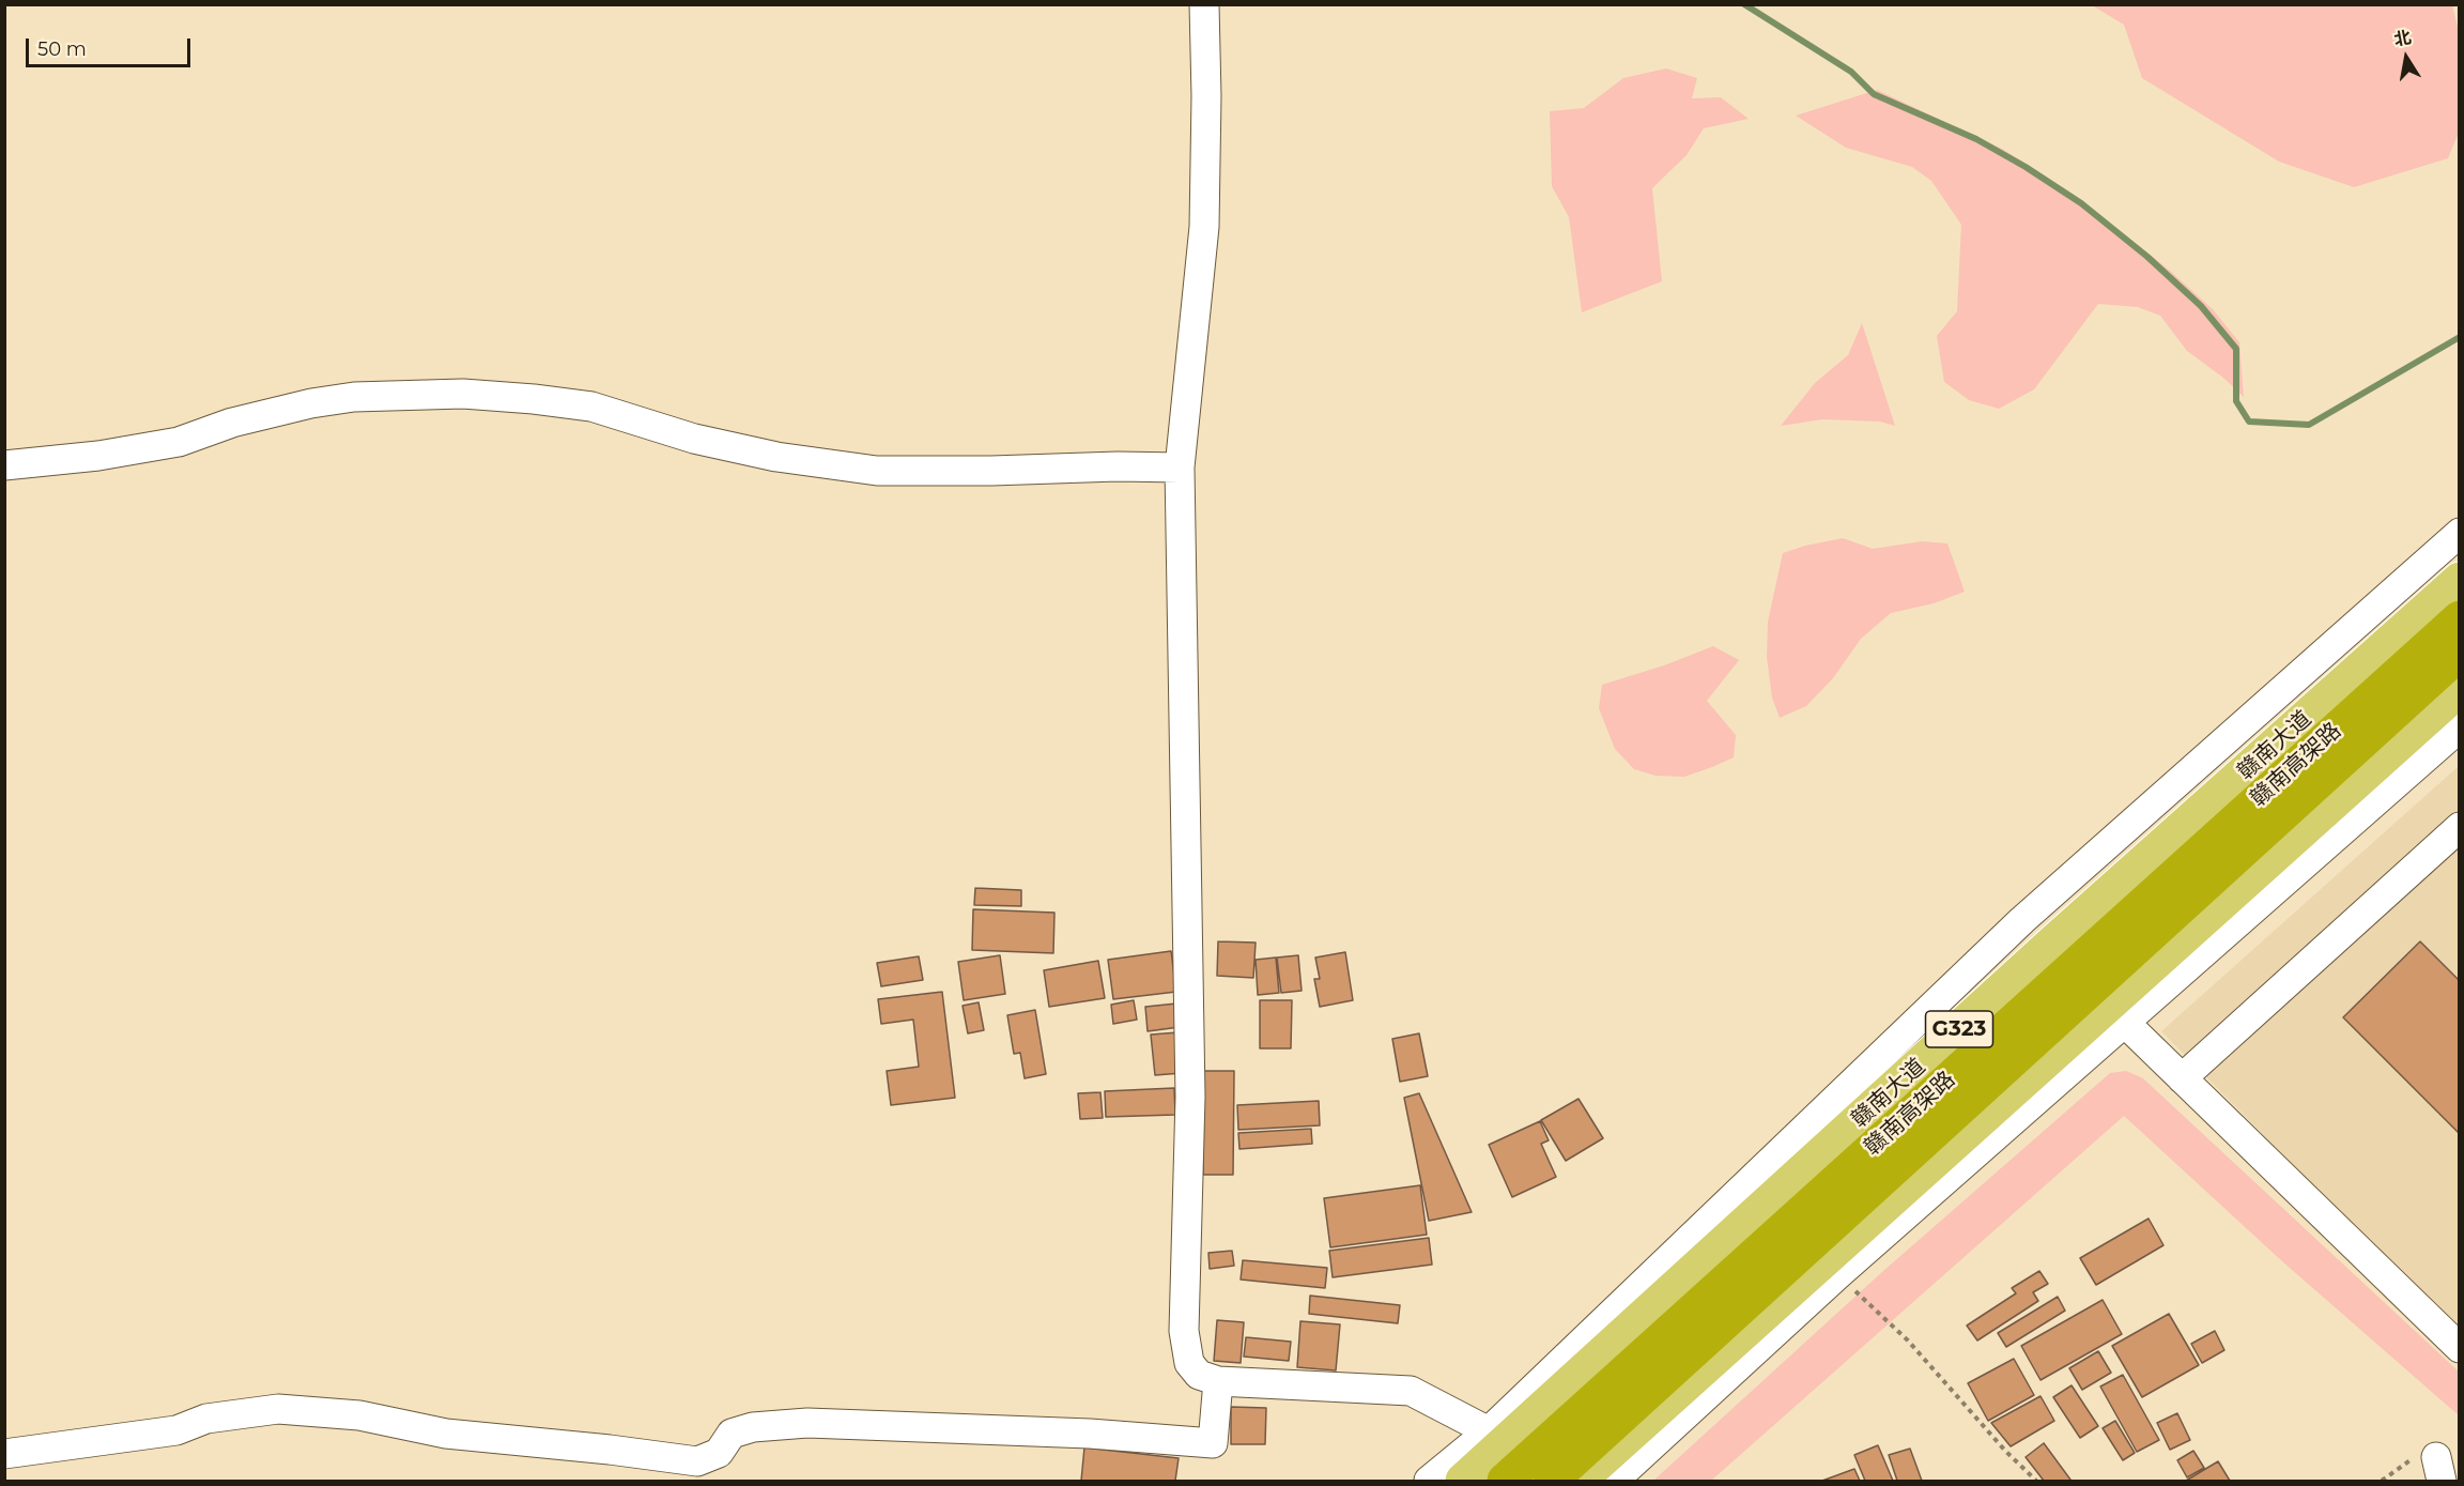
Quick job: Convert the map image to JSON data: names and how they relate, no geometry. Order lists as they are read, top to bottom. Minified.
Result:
{"streets":{"highway":["赣南高架路"],"main road":["赣南大道","G323"]},"scale_bar":"50 m","north":"top"}
